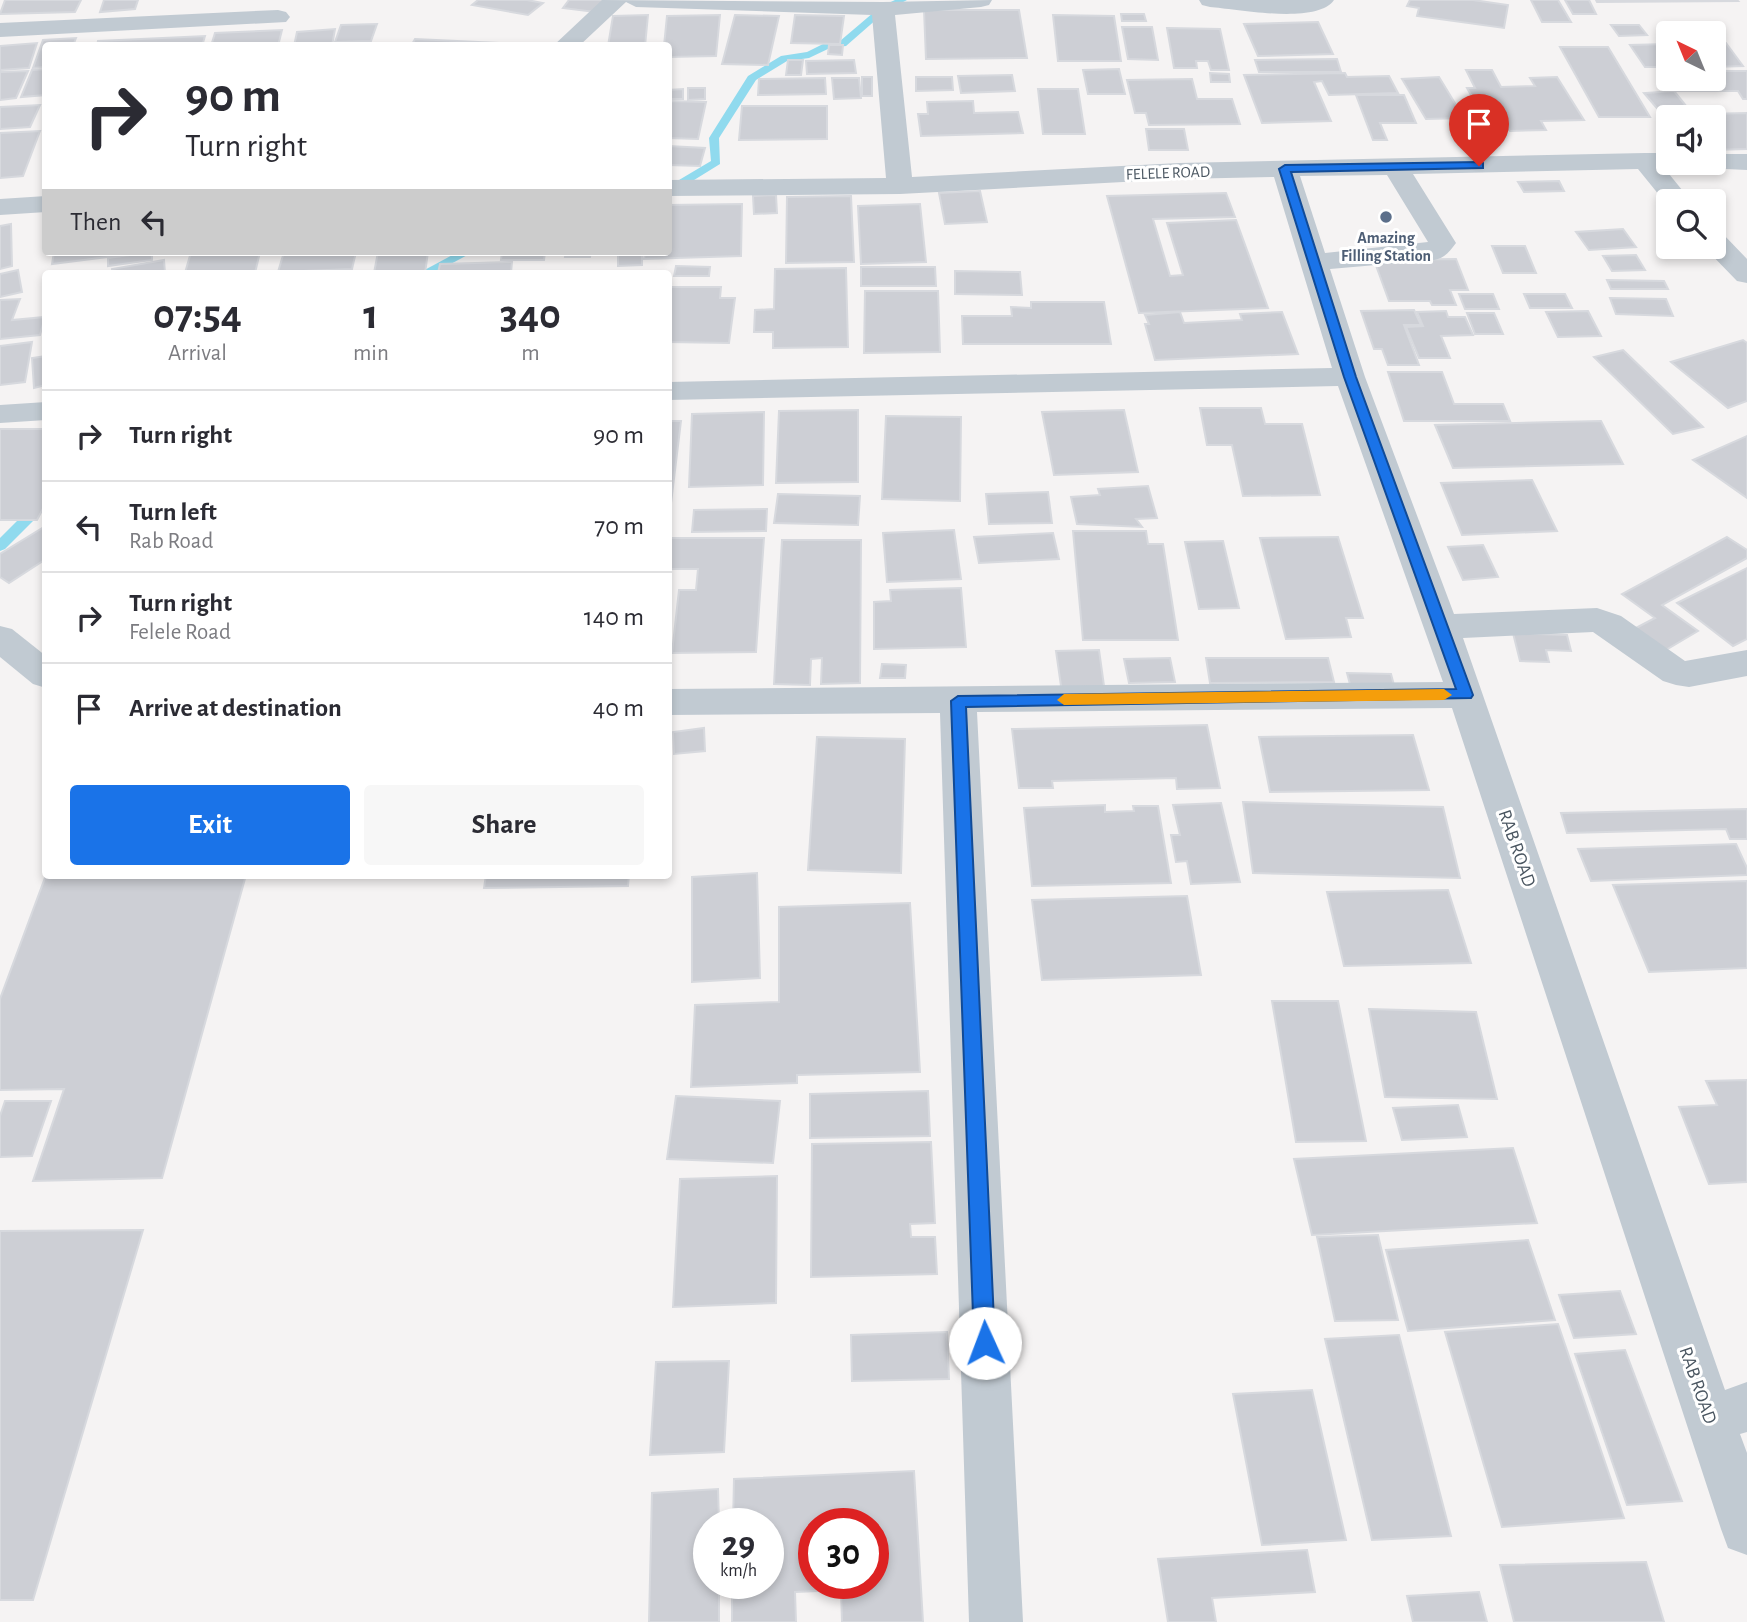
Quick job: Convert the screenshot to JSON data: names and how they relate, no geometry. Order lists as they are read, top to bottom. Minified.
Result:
{"streets":{"street":["FELELE ROAD","RAB ROAD"]},"crossings":[["FELELE ROAD","RAB ROAD"]],"places":["Amazing Filling Station"],"north":"top left","page":{"turn":["90 m","Turn right"],"then":"Then","eta":["07:54","Arrival","1","min","340","m"],"list":[{"name":"Turn right","value":"90 m"},{"name":"Turn left","note":"Rab Road","value":"70 m"},{"name":"Turn right","note":"Felele Road","value":"140 m"},{"name":"Arrive at destination","value":"40 m"}],"buttons":["Exit","Share"],"speed":"29 km/h","limit":"30"}}
